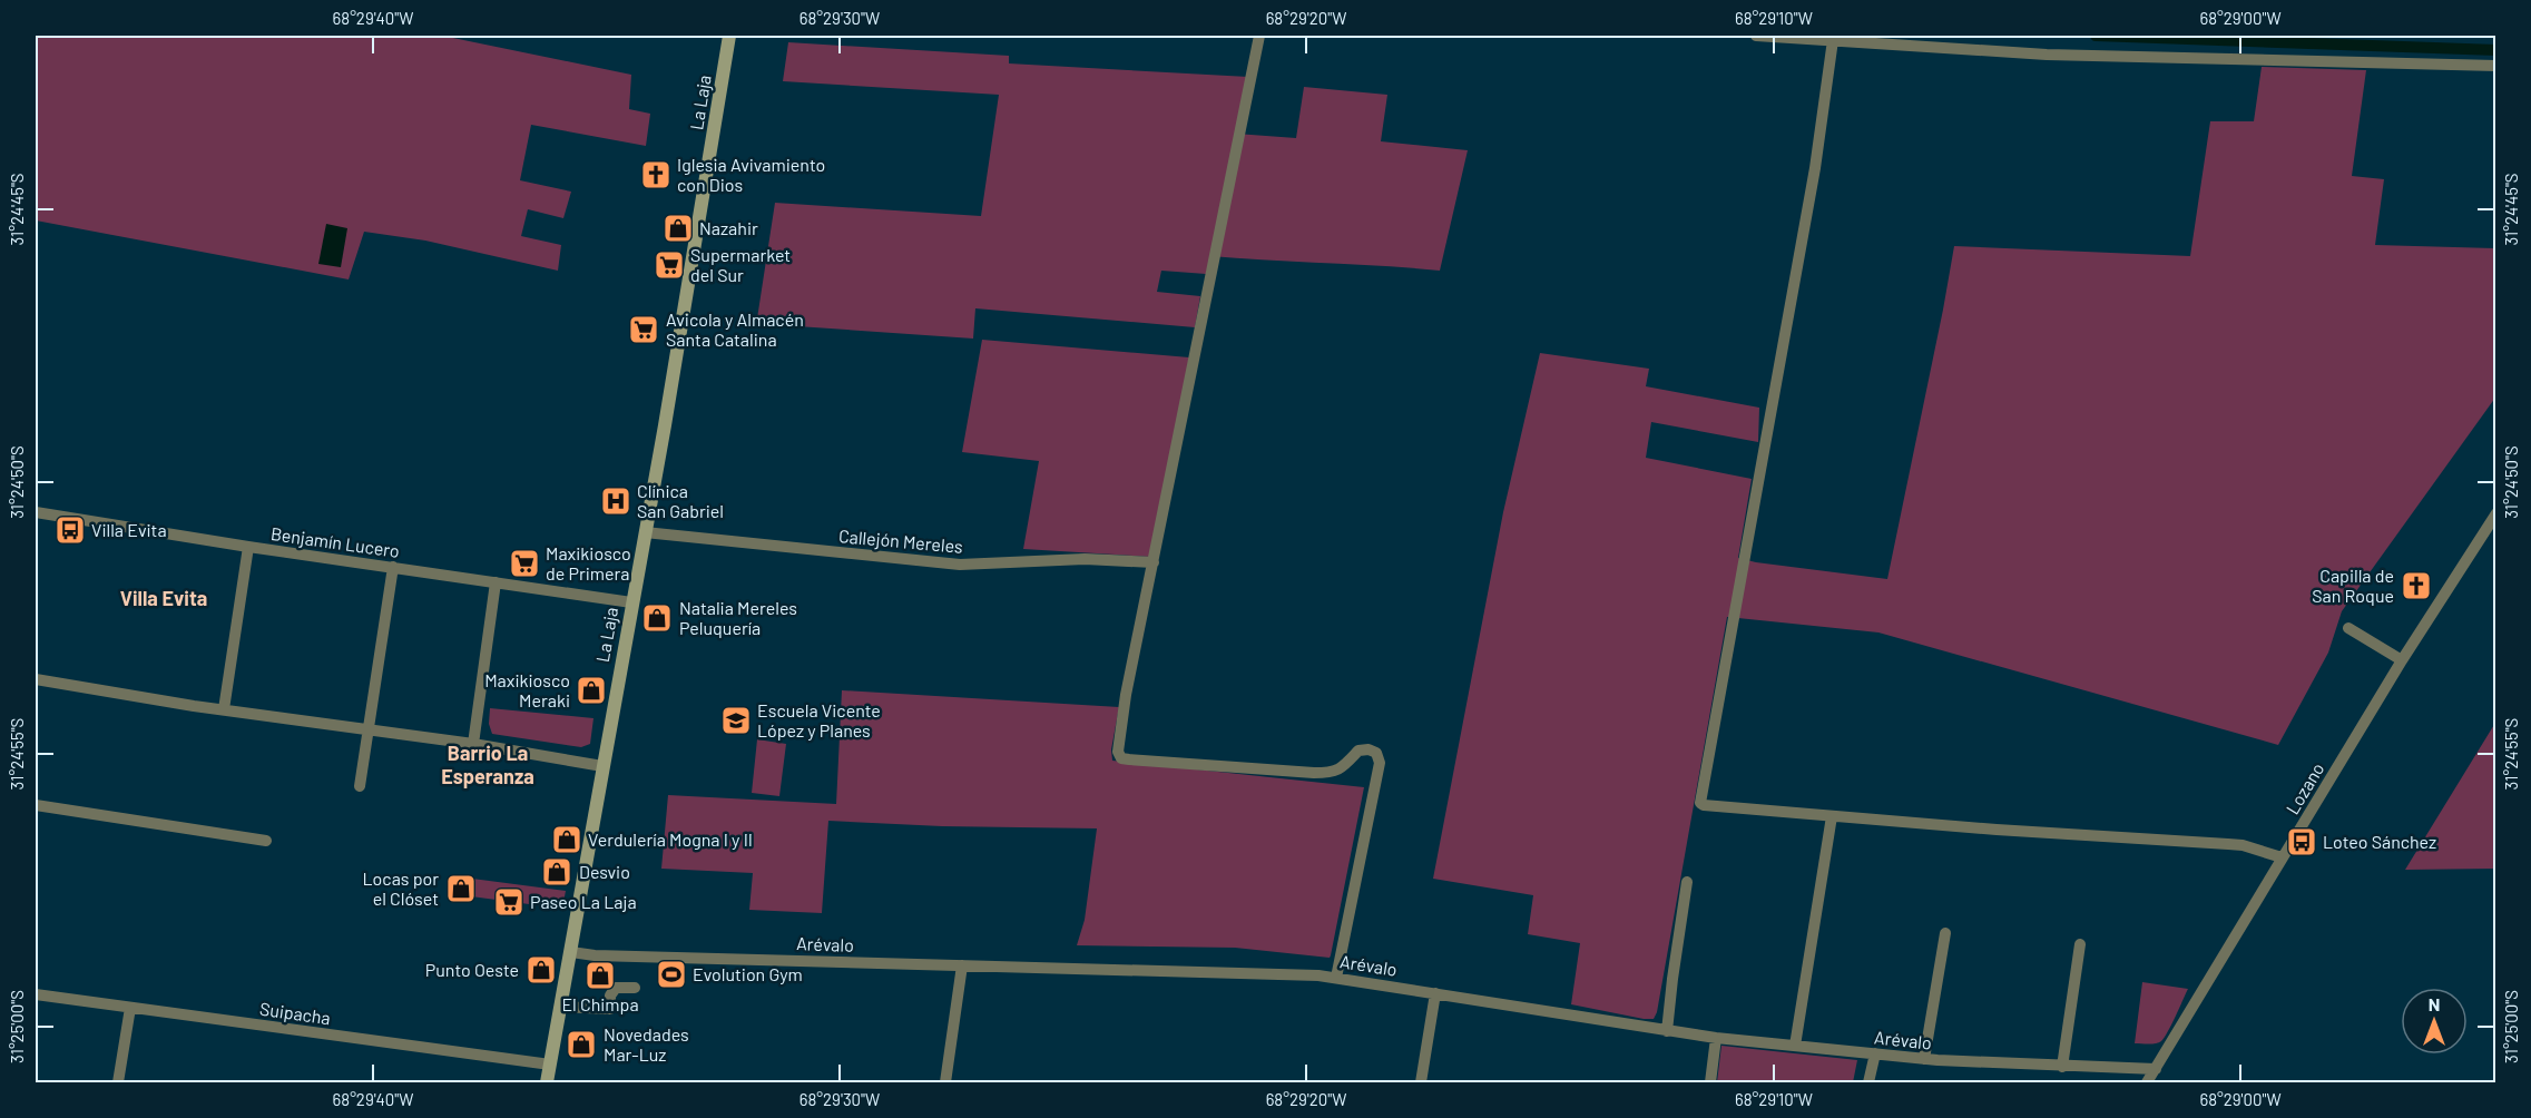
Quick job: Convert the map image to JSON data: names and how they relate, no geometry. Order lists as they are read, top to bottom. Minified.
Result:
{"streets":{"main road":["La Laja"],"street":["Callejón Mereles","Benjamín Lucero","Lozano","Arévalo","Suipacha"]},"crossings":[["La Laja","Callejón Mereles"],["La Laja","Benjamín Lucero"],["La Laja","Arévalo"],["La Laja","Suipacha"],["Lozano","Arévalo"]],"districts":["Villa Evita","Barrio La Esperanza"],"places":{"church":["Iglesia Avivamiento con Dios","Capilla de San Roque"],"shop":["Nazahir","Natalia Mereles Peluquería","Maxikiosco Meraki","Verdulería Mogna I y II","Desvio","Locas por el Clóset","Punto Oeste","El Chimpa","Novedades Mar-Luz"],"supermarket":["Supermarket del Sur","Avicola y Almacén Santa Catalina","Maxikiosco de Primera","Paseo La Laja"],"hospital":["Clínica San Gabriel"],"bus stop":["Villa Evita","Loteo Sánchez"],"school or university":["Escuela Vicente López y Planes"],"sports":["Evolution Gym"]},"north":"top","coordinates":["68°29'40\"W","68°29'30\"W","68°29'20\"W","68°29'10\"W","68°29'00\"W","31°24'45\"S","31°24'50\"S","31°24'55\"S","31°25'00\"S"]}
